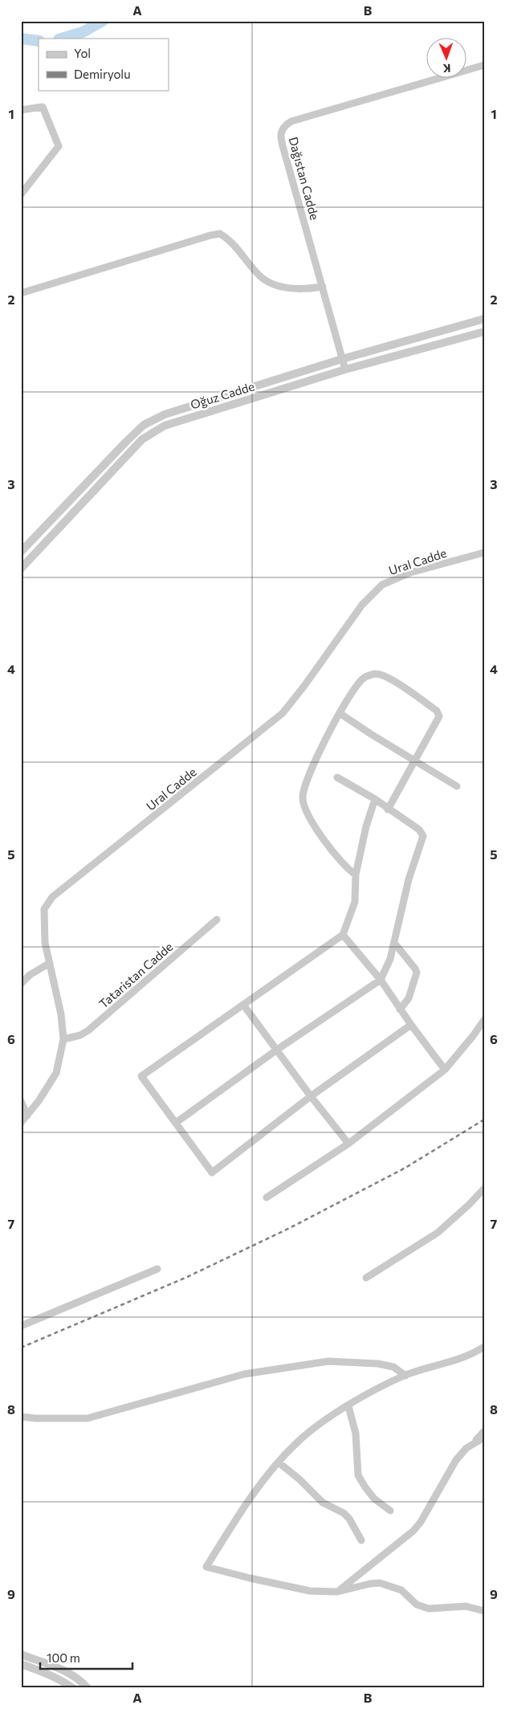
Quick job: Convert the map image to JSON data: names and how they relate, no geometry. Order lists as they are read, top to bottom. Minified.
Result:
{"streets":{"street":["Dağıstan Cadde","Oğuz Cadde","Ural Cadde","Tataristan Cadde"]},"crossings":[["Dağıstan Cadde","Oğuz Cadde"],["Ural Cadde","Tataristan Cadde"]],"legend":["Yol","Demiryolu"],"scale_bar":"100 m","north":"bottom","grid":{"columns":["A","B"],"rows":["1","2","3","4","5","6","7","8","9"]}}
